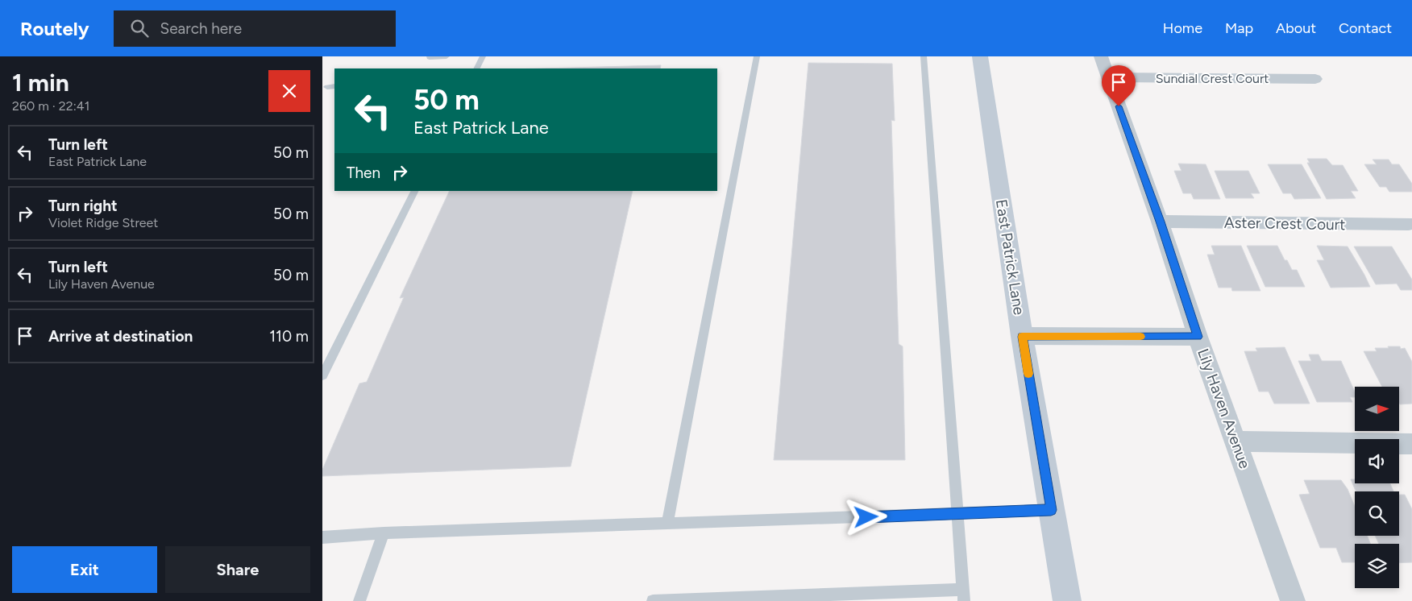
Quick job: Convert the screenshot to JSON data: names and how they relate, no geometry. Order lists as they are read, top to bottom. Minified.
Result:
{"streets":{"main road":["East Patrick Lane"],"street":["Sundial Crest Court","Aster Crest Court","Lily Haven Avenue"]},"crossings":[["Sundial Crest Court","Lily Haven Avenue"],["Aster Crest Court","Lily Haven Avenue"]],"north":"right","page":{"header":"Routely","search":"Search here","nav":["Home","Map","About","Contact"],"heading":["1 min","260 m · 22:41"],"turn":["50 m","East Patrick Lane"],"list":[{"name":"Turn left","note":"East Patrick Lane","value":"50 m"},{"name":"Turn right","note":"Violet Ridge Street","value":"50 m"},{"name":"Turn left","note":"Lily Haven Avenue","value":"50 m"},{"name":"Arrive at destination","value":"110 m"}],"then":"Then","buttons":["Exit","Share"]}}
